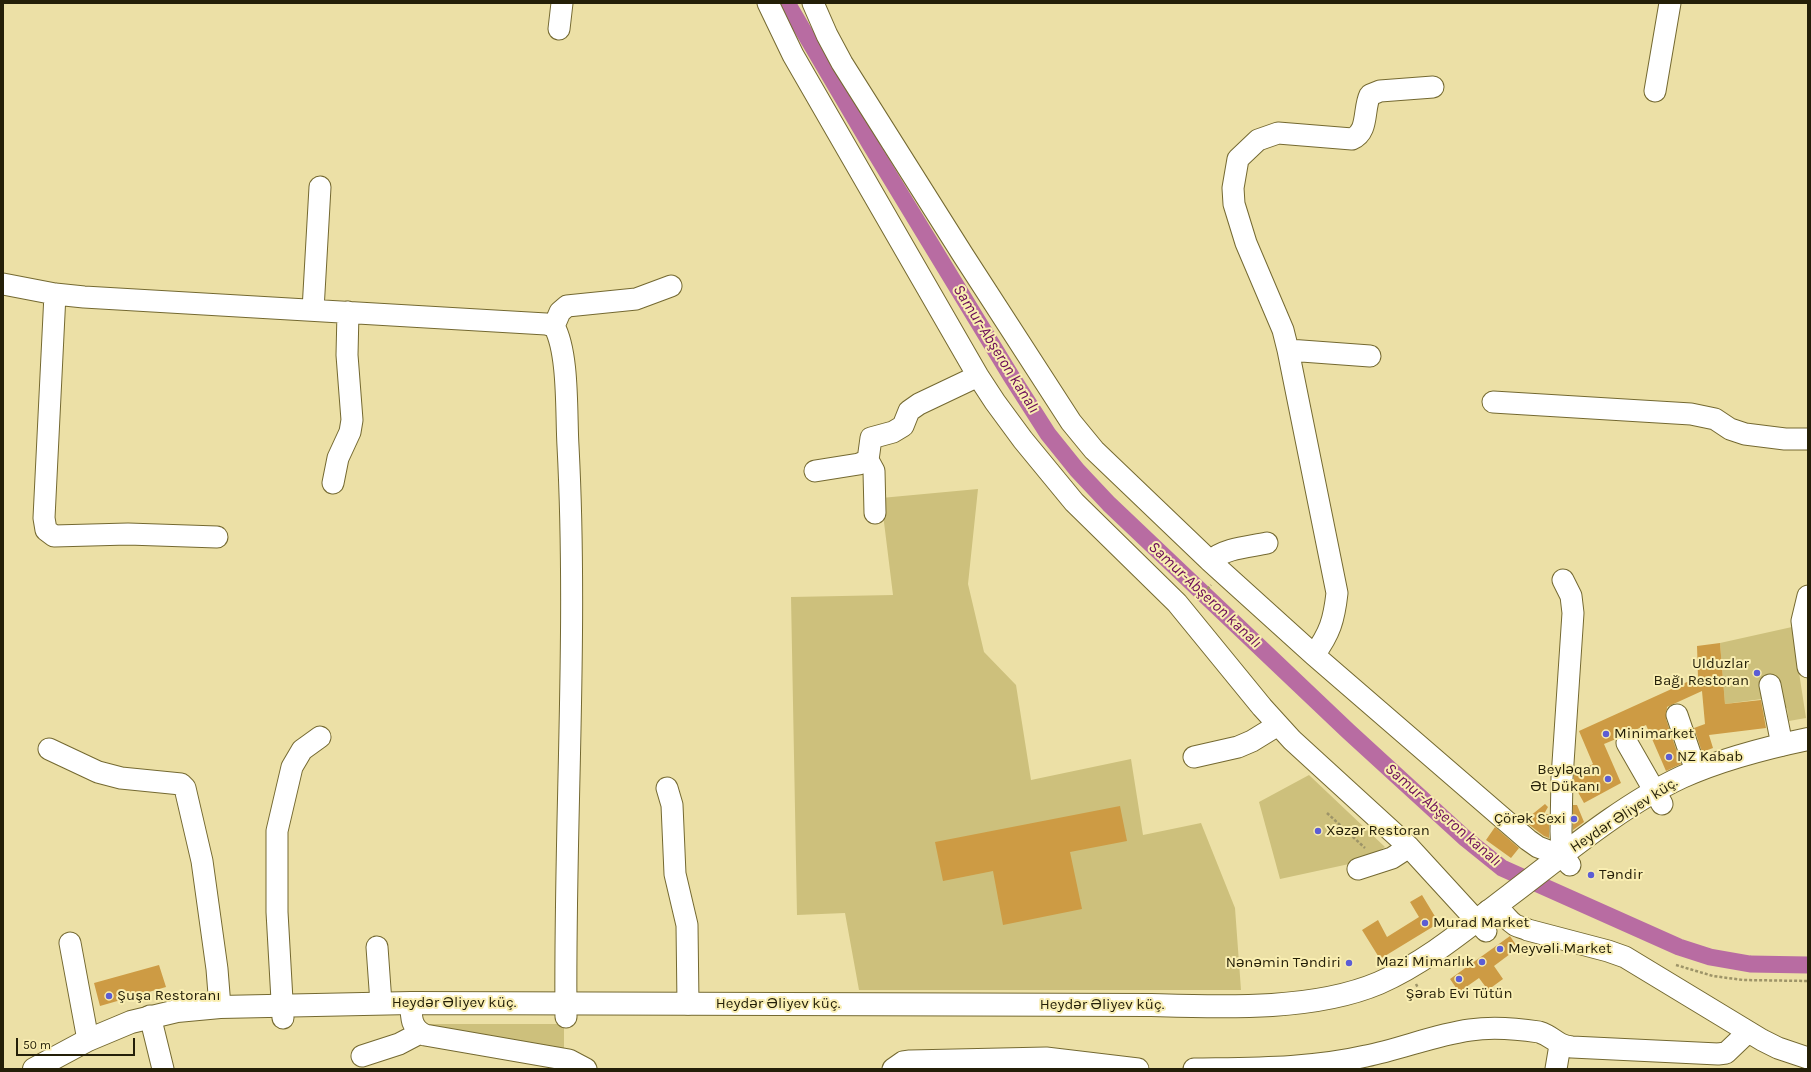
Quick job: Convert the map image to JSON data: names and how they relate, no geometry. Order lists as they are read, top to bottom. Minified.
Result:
{"streets":{"main road":["Heydər Əliyev küç."]},"water":["Samur-Abşeron kanalı"],"places":["Ulduzlar Bağı Restoran","Minimarket","NZ Kabab","Beyləqan Ət Dükanı","Çörək Sexi","Xəzər Restoran","Təndir","Murad Market","Meyvəli Market","Mazi Mimarlık","Nənəmin Təndiri","Şərab Evi Tütün","Şuşa Restoranı"],"scale_bar":"50 m"}
